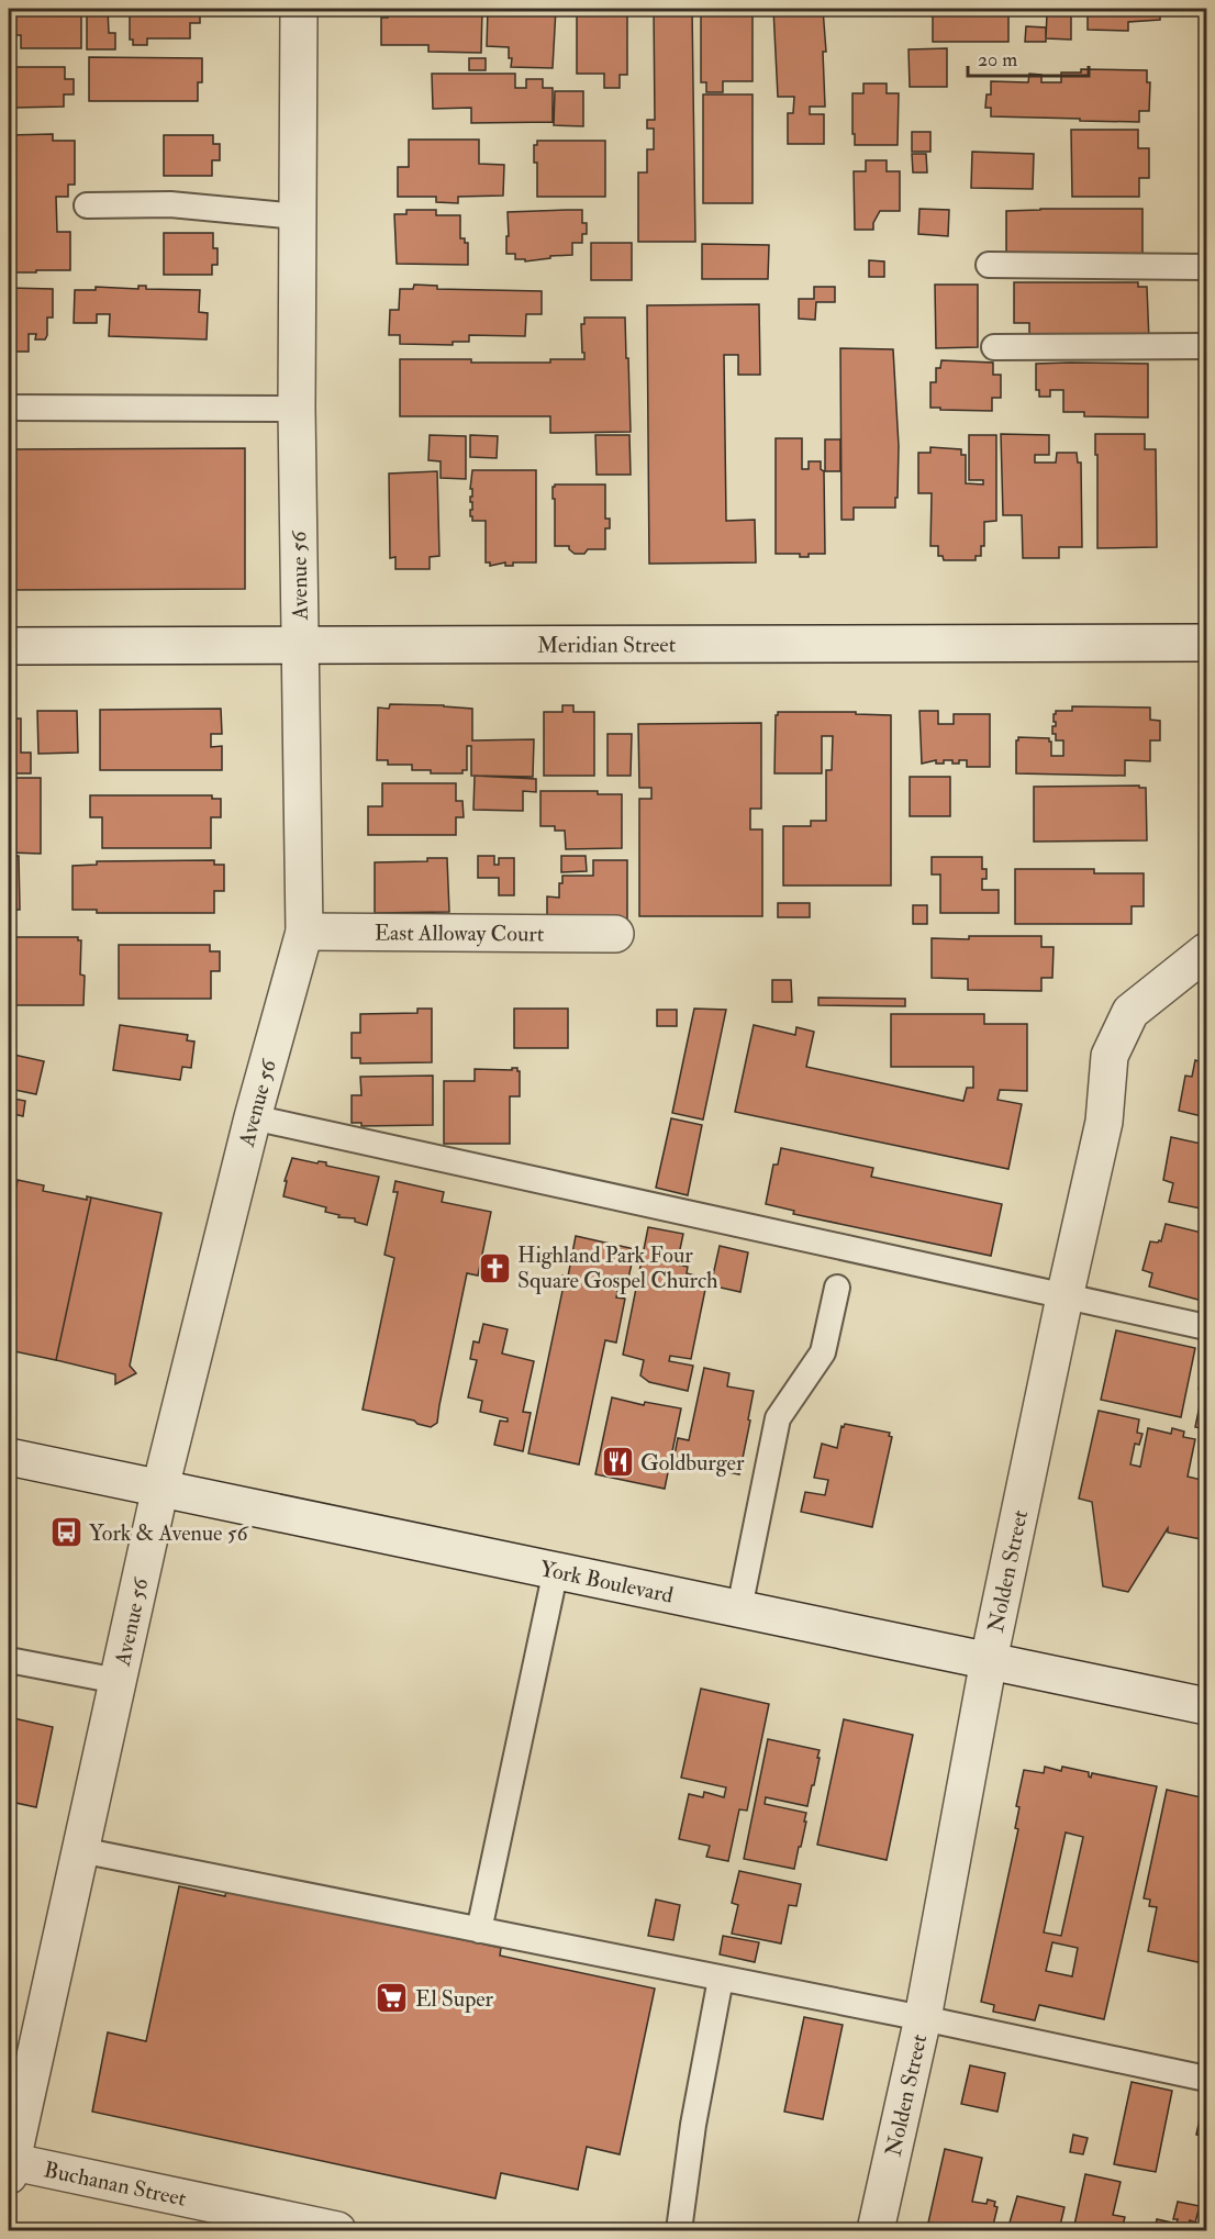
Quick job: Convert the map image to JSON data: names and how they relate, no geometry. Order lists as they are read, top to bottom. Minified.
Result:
{"streets":{"street":["Avenue 56","Meridian Street","East Alloway Court","Nolden Street","York Boulevard","Buchanan Street"]},"crossings":[["Avenue 56","Meridian Street"],["Avenue 56","East Alloway Court"],["Avenue 56","York Boulevard"],["Avenue 56","Buchanan Street"],["Nolden Street","York Boulevard"]],"places":{"church":["Highland Park Four Square Gospel Church"],"restaurant":["Goldburger"],"bus stop":["York & Avenue 56"],"supermarket":["El Super"]},"scale_bar":"20 m"}
